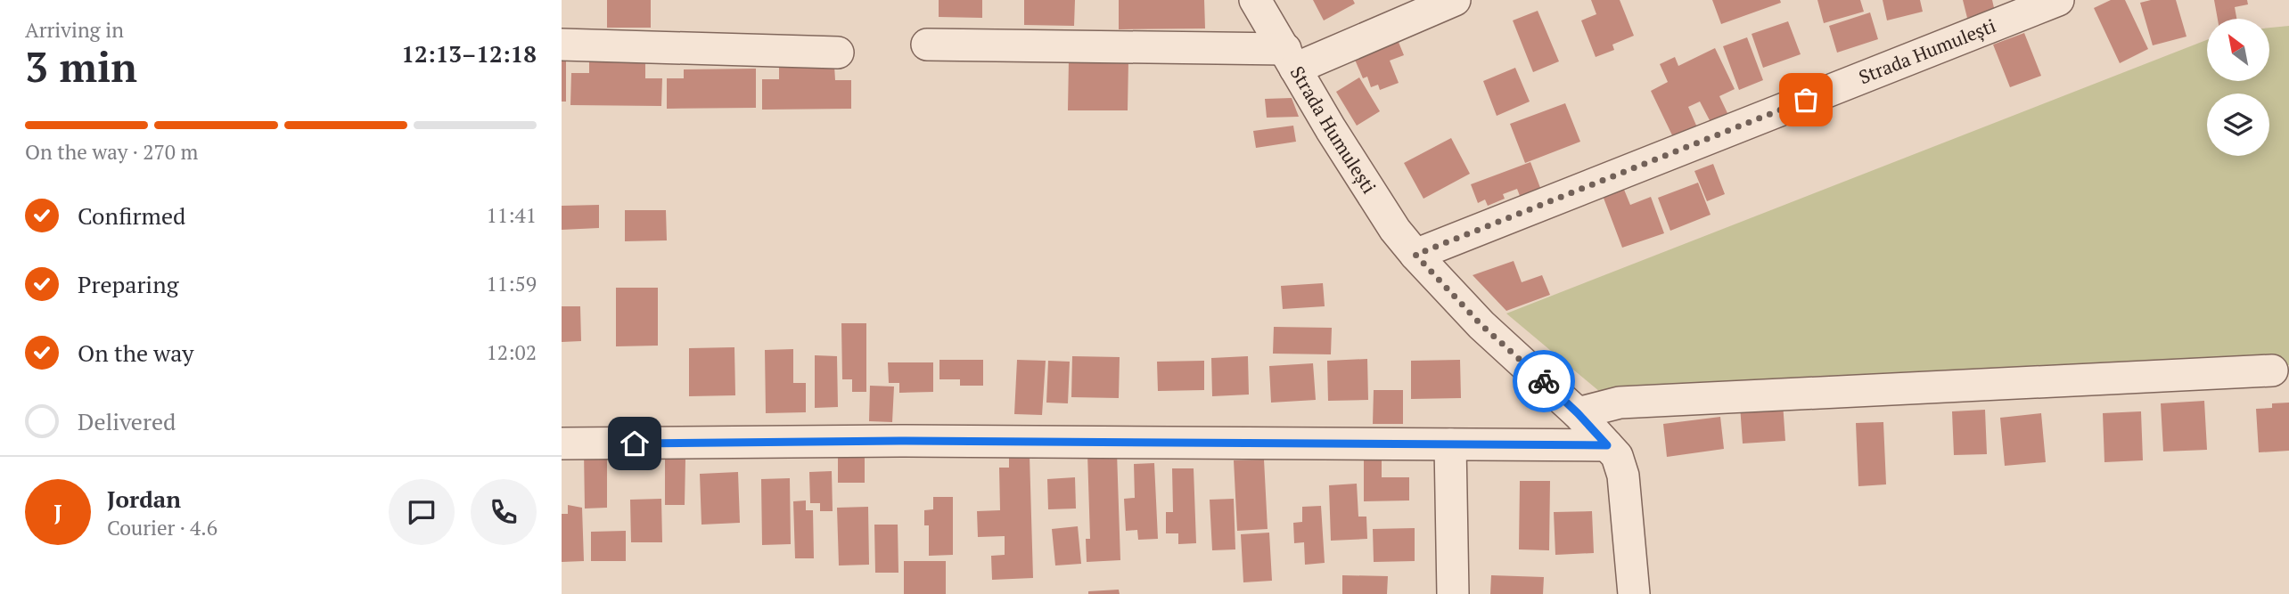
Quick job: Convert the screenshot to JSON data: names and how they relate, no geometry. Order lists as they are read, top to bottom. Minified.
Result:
{"streets":{"street":["Strada Humulești"]},"north":"top left","page":{"heading":["3 min","Arriving in","12:13–12:18"],"panel":["Jordan","Courier · 4.6"],"bar":"On the way · 270 m","list":[["Confirmed","11:41"],["Preparing","11:59"],["On the way","12:02"],"Delivered"],"round":"J"}}
